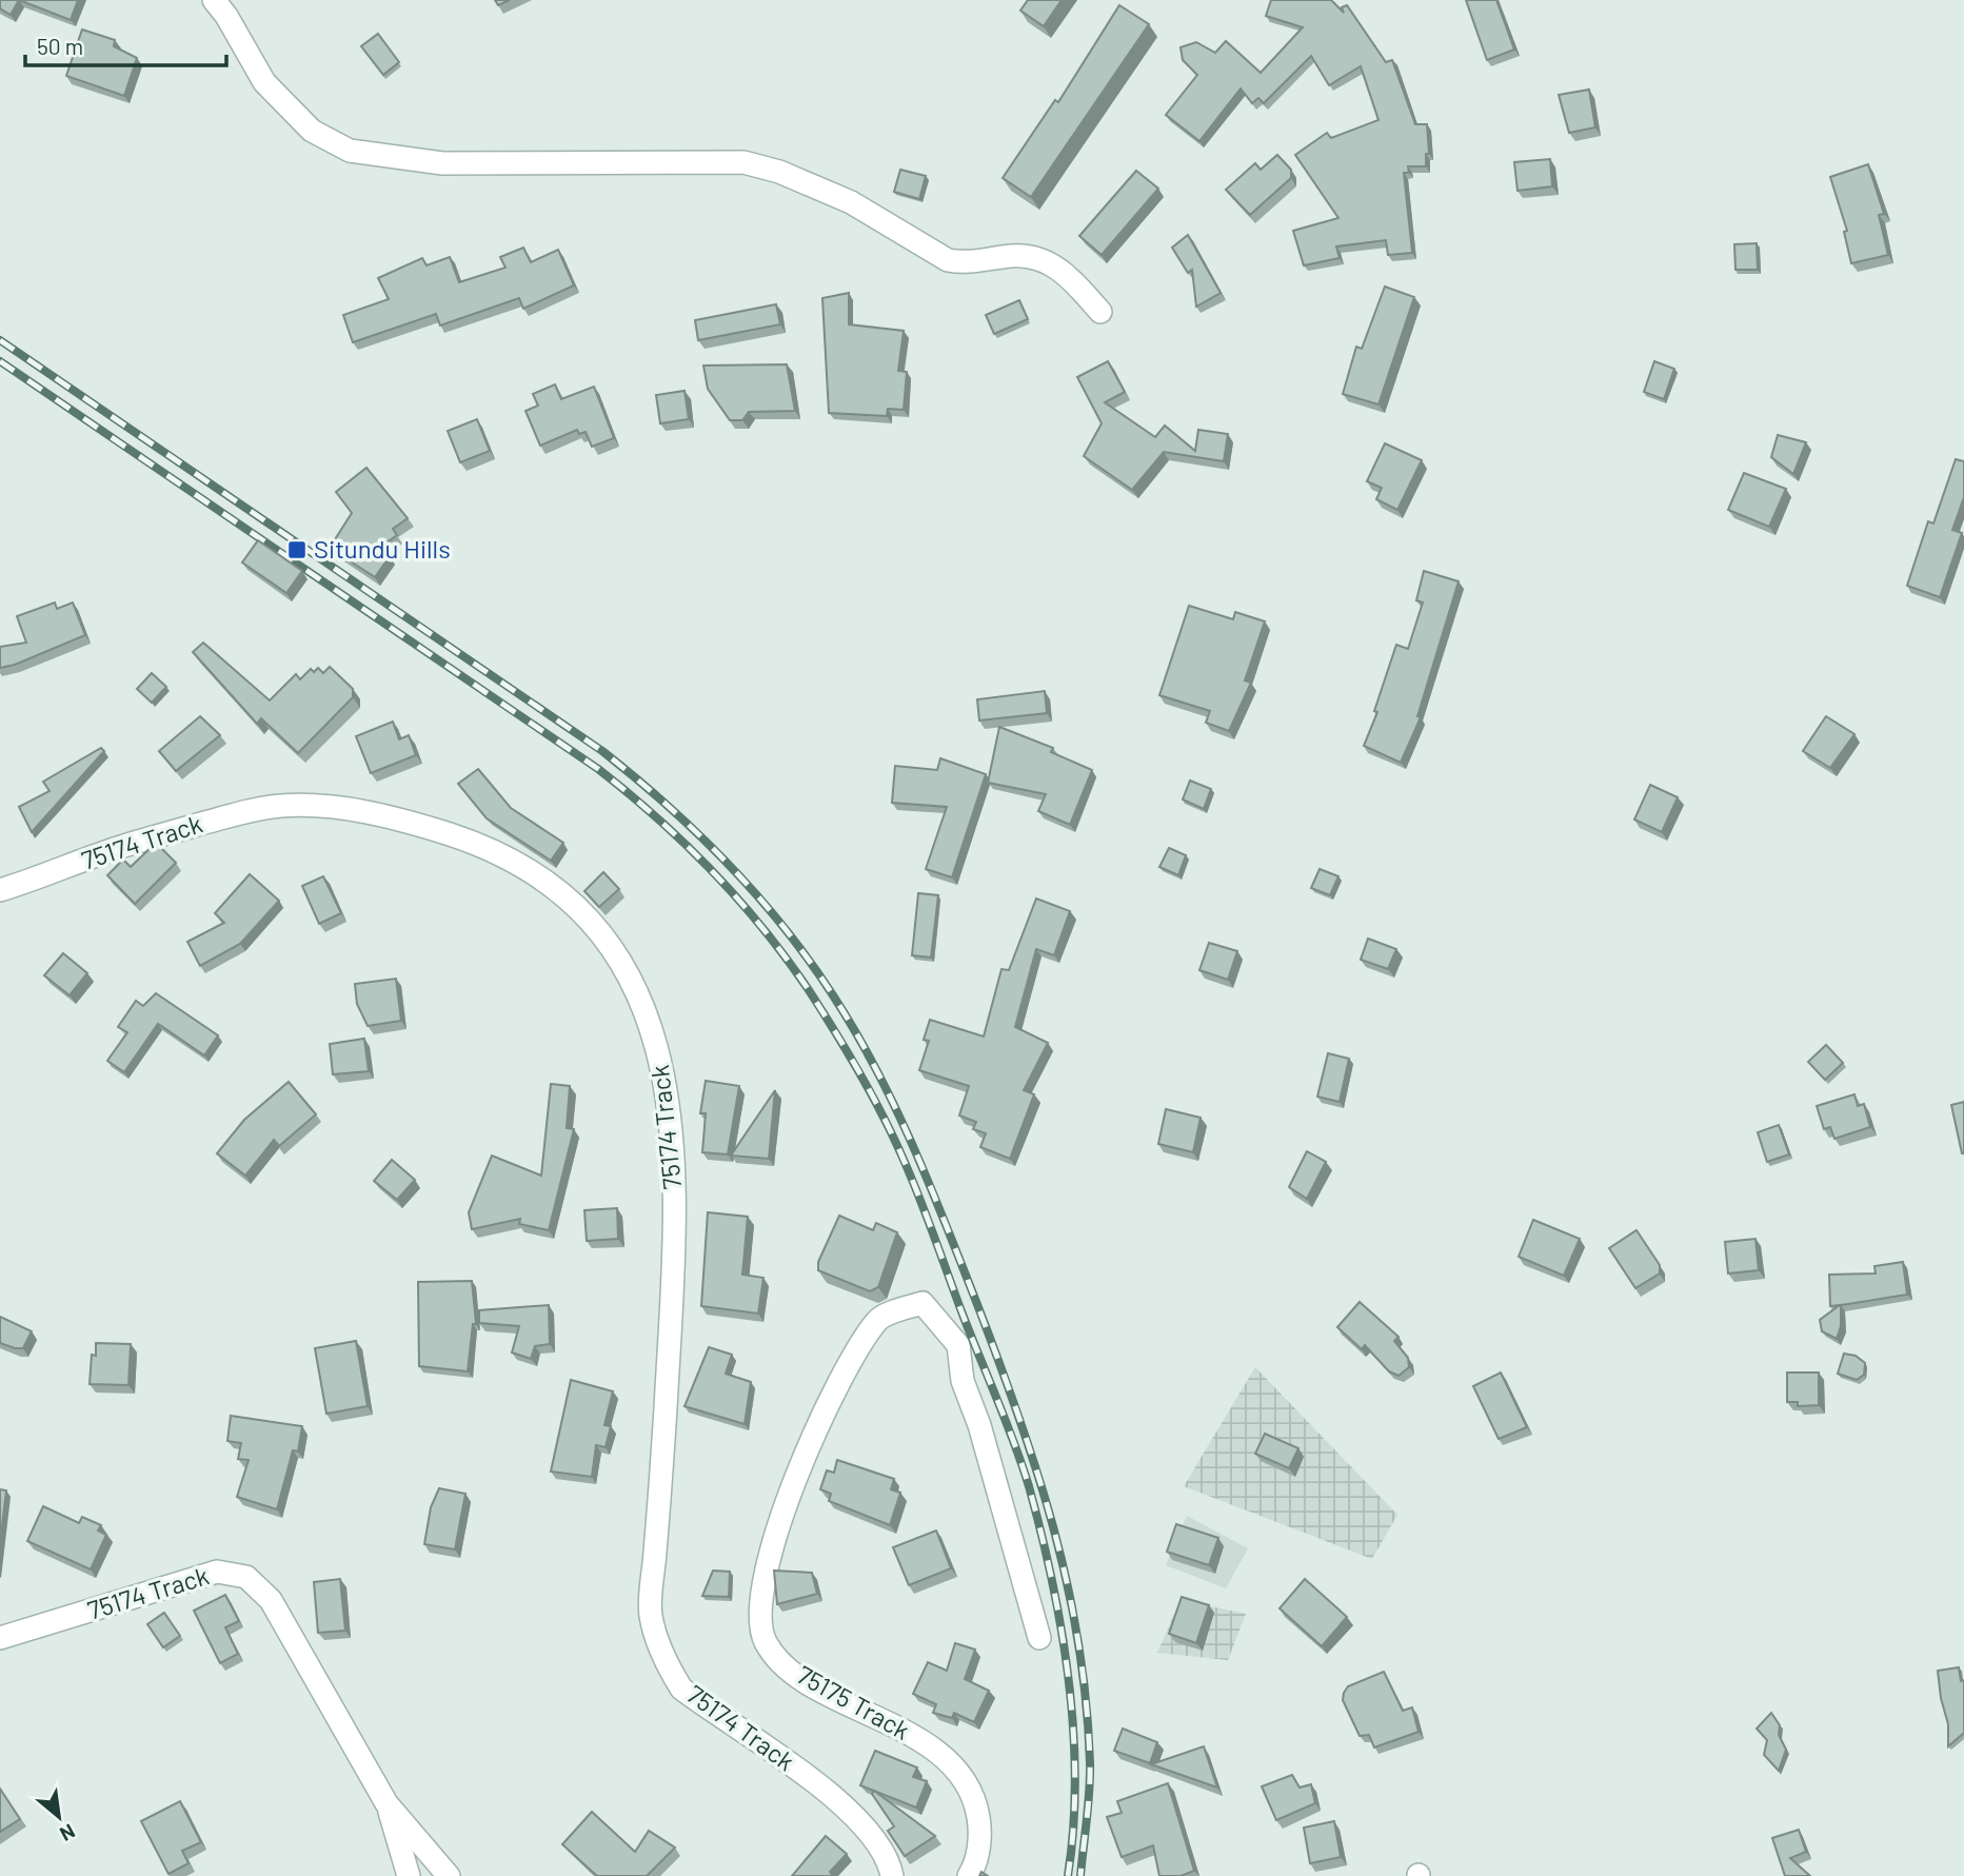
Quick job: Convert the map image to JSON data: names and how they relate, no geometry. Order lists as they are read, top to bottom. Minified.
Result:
{"streets":{"street":["75174 Track","75175 Track"]},"places":{"transit":["Situndu Hills"]},"scale_bar":"50 m","north":"bottom right"}
